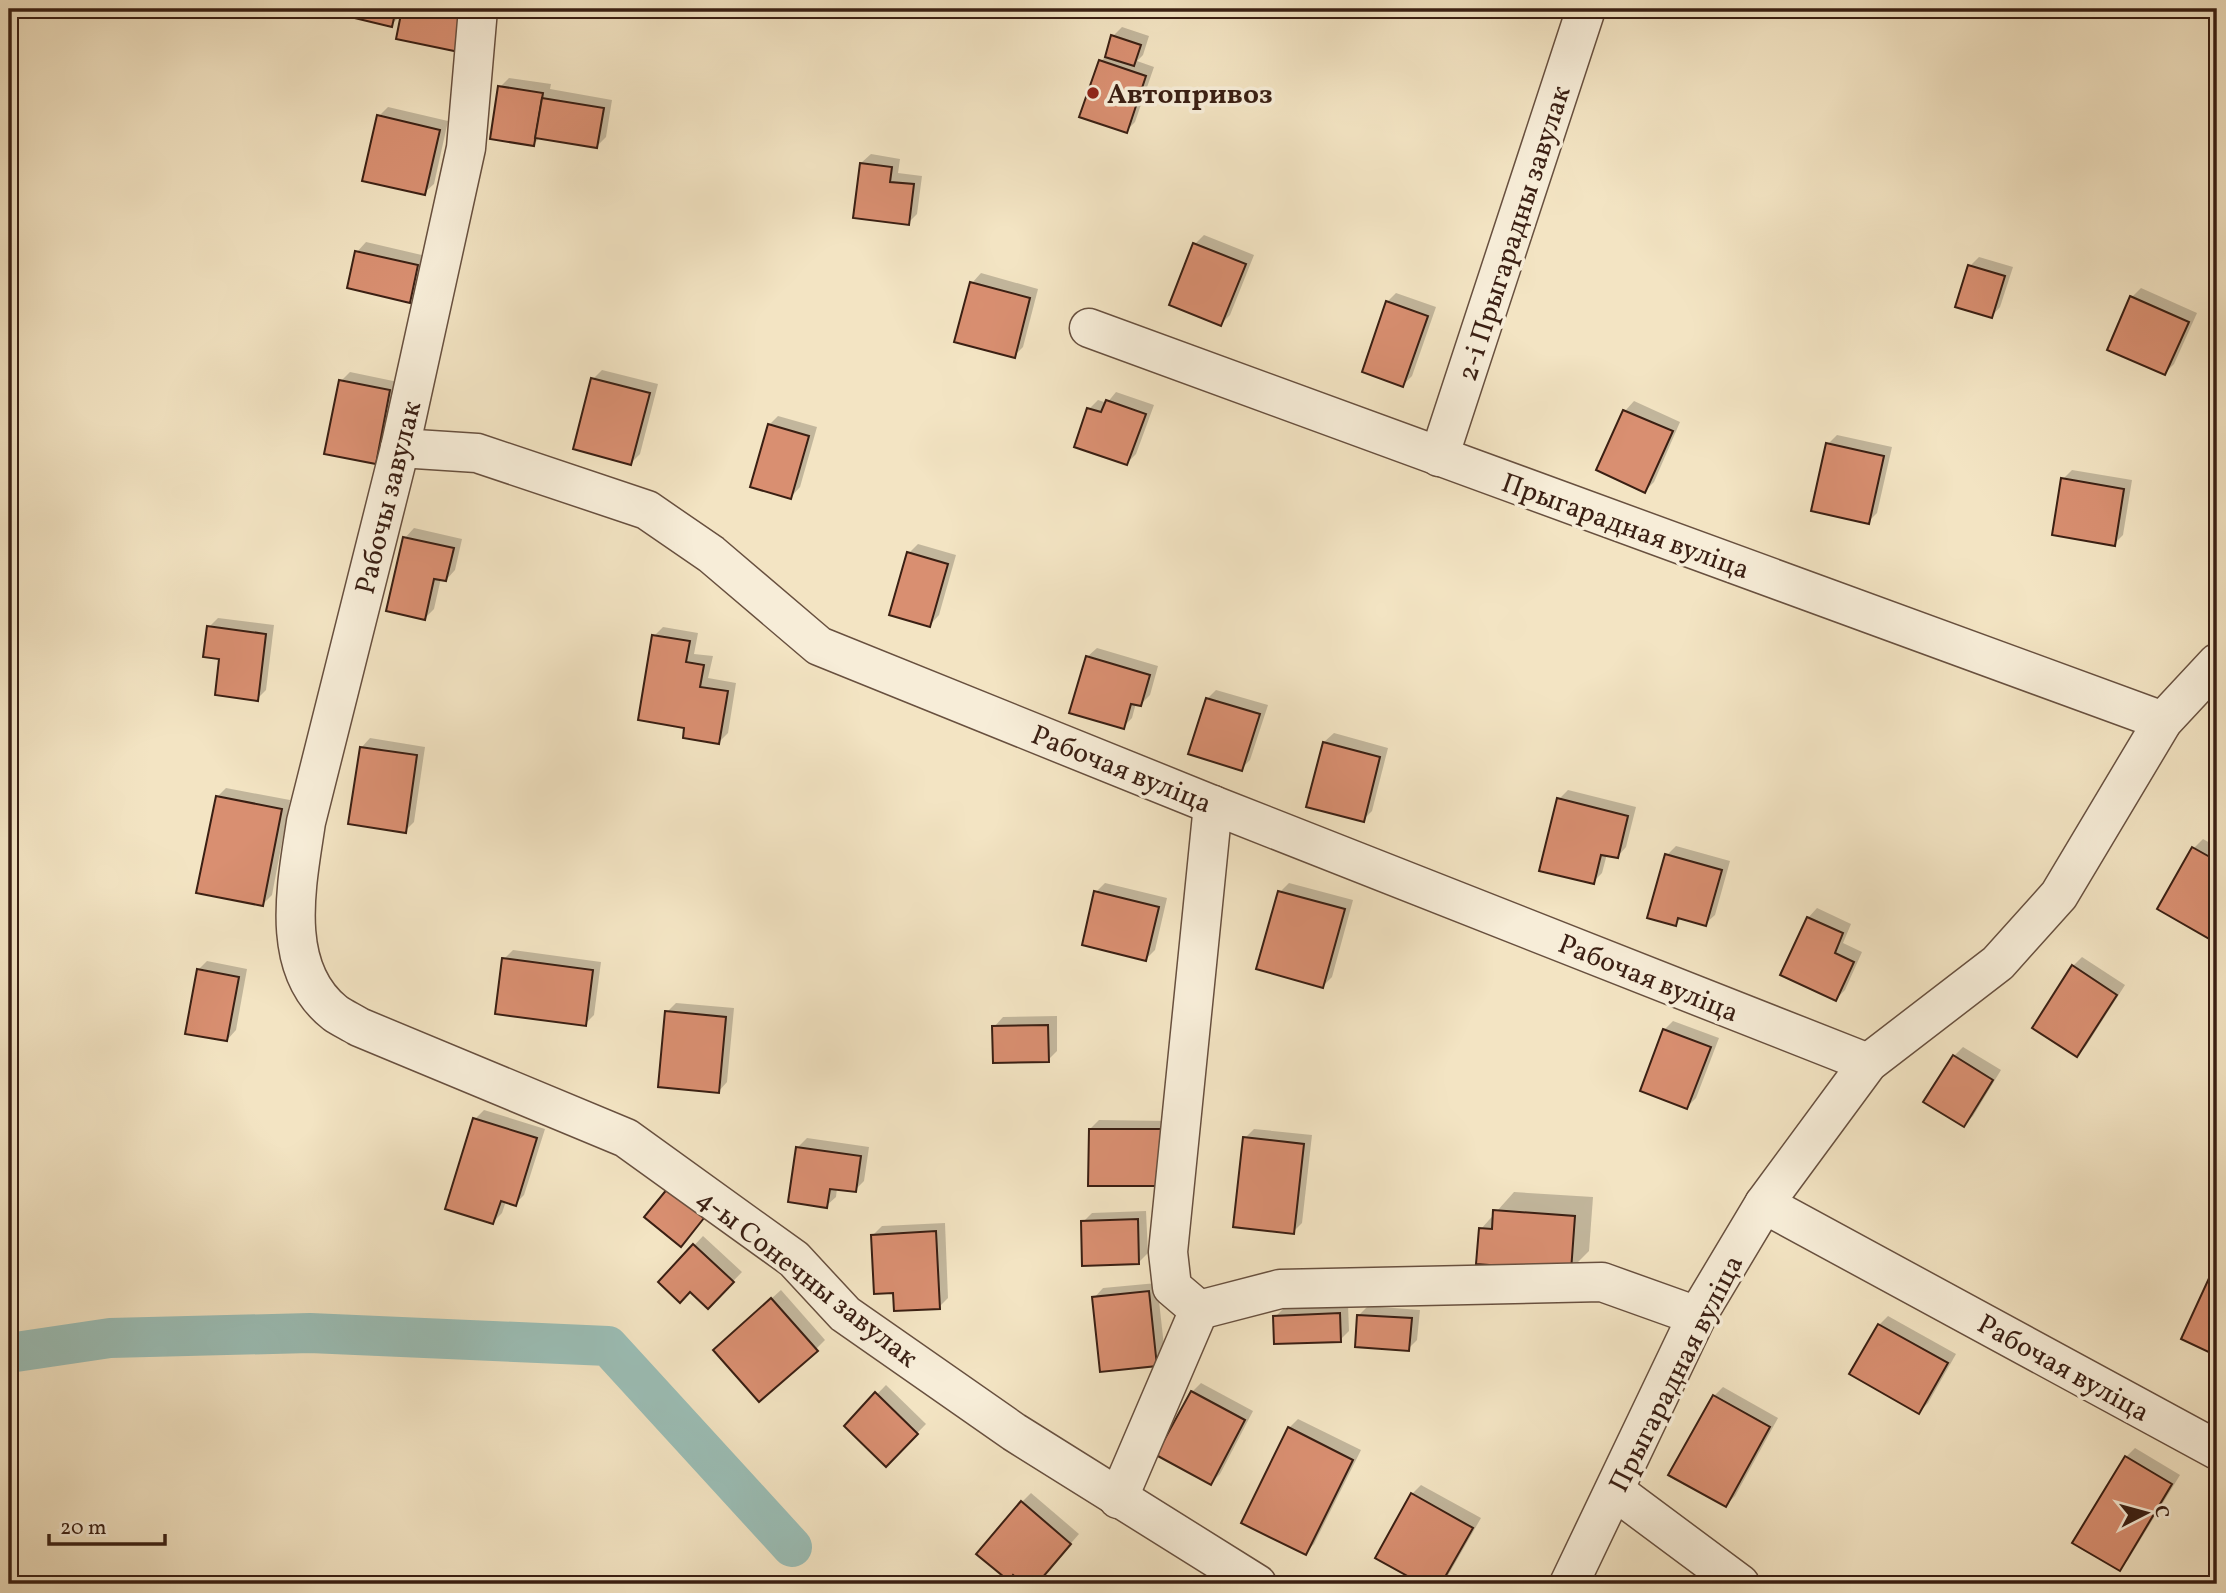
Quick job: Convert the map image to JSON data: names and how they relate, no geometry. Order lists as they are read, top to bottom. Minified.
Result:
{"streets":{"street":["2-і Прыгарадны завулак","Рабочы завулак","Прыгарадная вуліца","Рабочая вуліца","4-ы Сонечны завулак"]},"crossings":[["2-і Прыгарадны завулак","Прыгарадная вуліца"],["Рабочы завулак","Рабочая вуліца"],["Рабочы завулак","4-ы Сонечны завулак"],["Прыгарадная вуліца","Рабочая вуліца"]],"places":["Автопривоз"],"scale_bar":"20 m","north":"right"}
